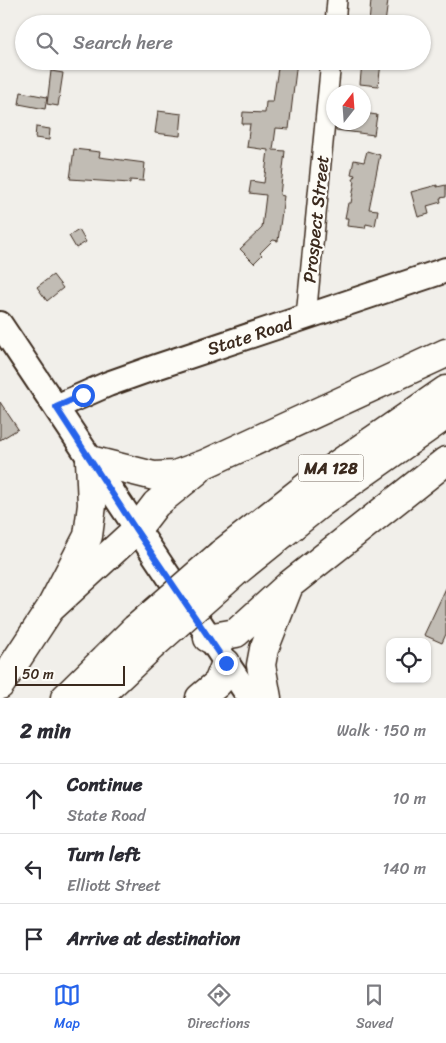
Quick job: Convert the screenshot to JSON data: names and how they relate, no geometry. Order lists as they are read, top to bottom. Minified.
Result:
{"streets":{"highway":["MA 128"],"main road":["State Road"],"street":["Prospect Street"]},"crossings":[["Prospect Street","State Road"]],"scale_bar":"50 m","north":"top","page":{"search":"Search here","scale":"50 m","heading":["2 min","Walk · 150 m"],"list":[["Continue","State Road","10 m"],["Turn left","Elliott Street","140 m"],"Arrive at destination"],"nav":["Map","Directions","Saved"]}}
